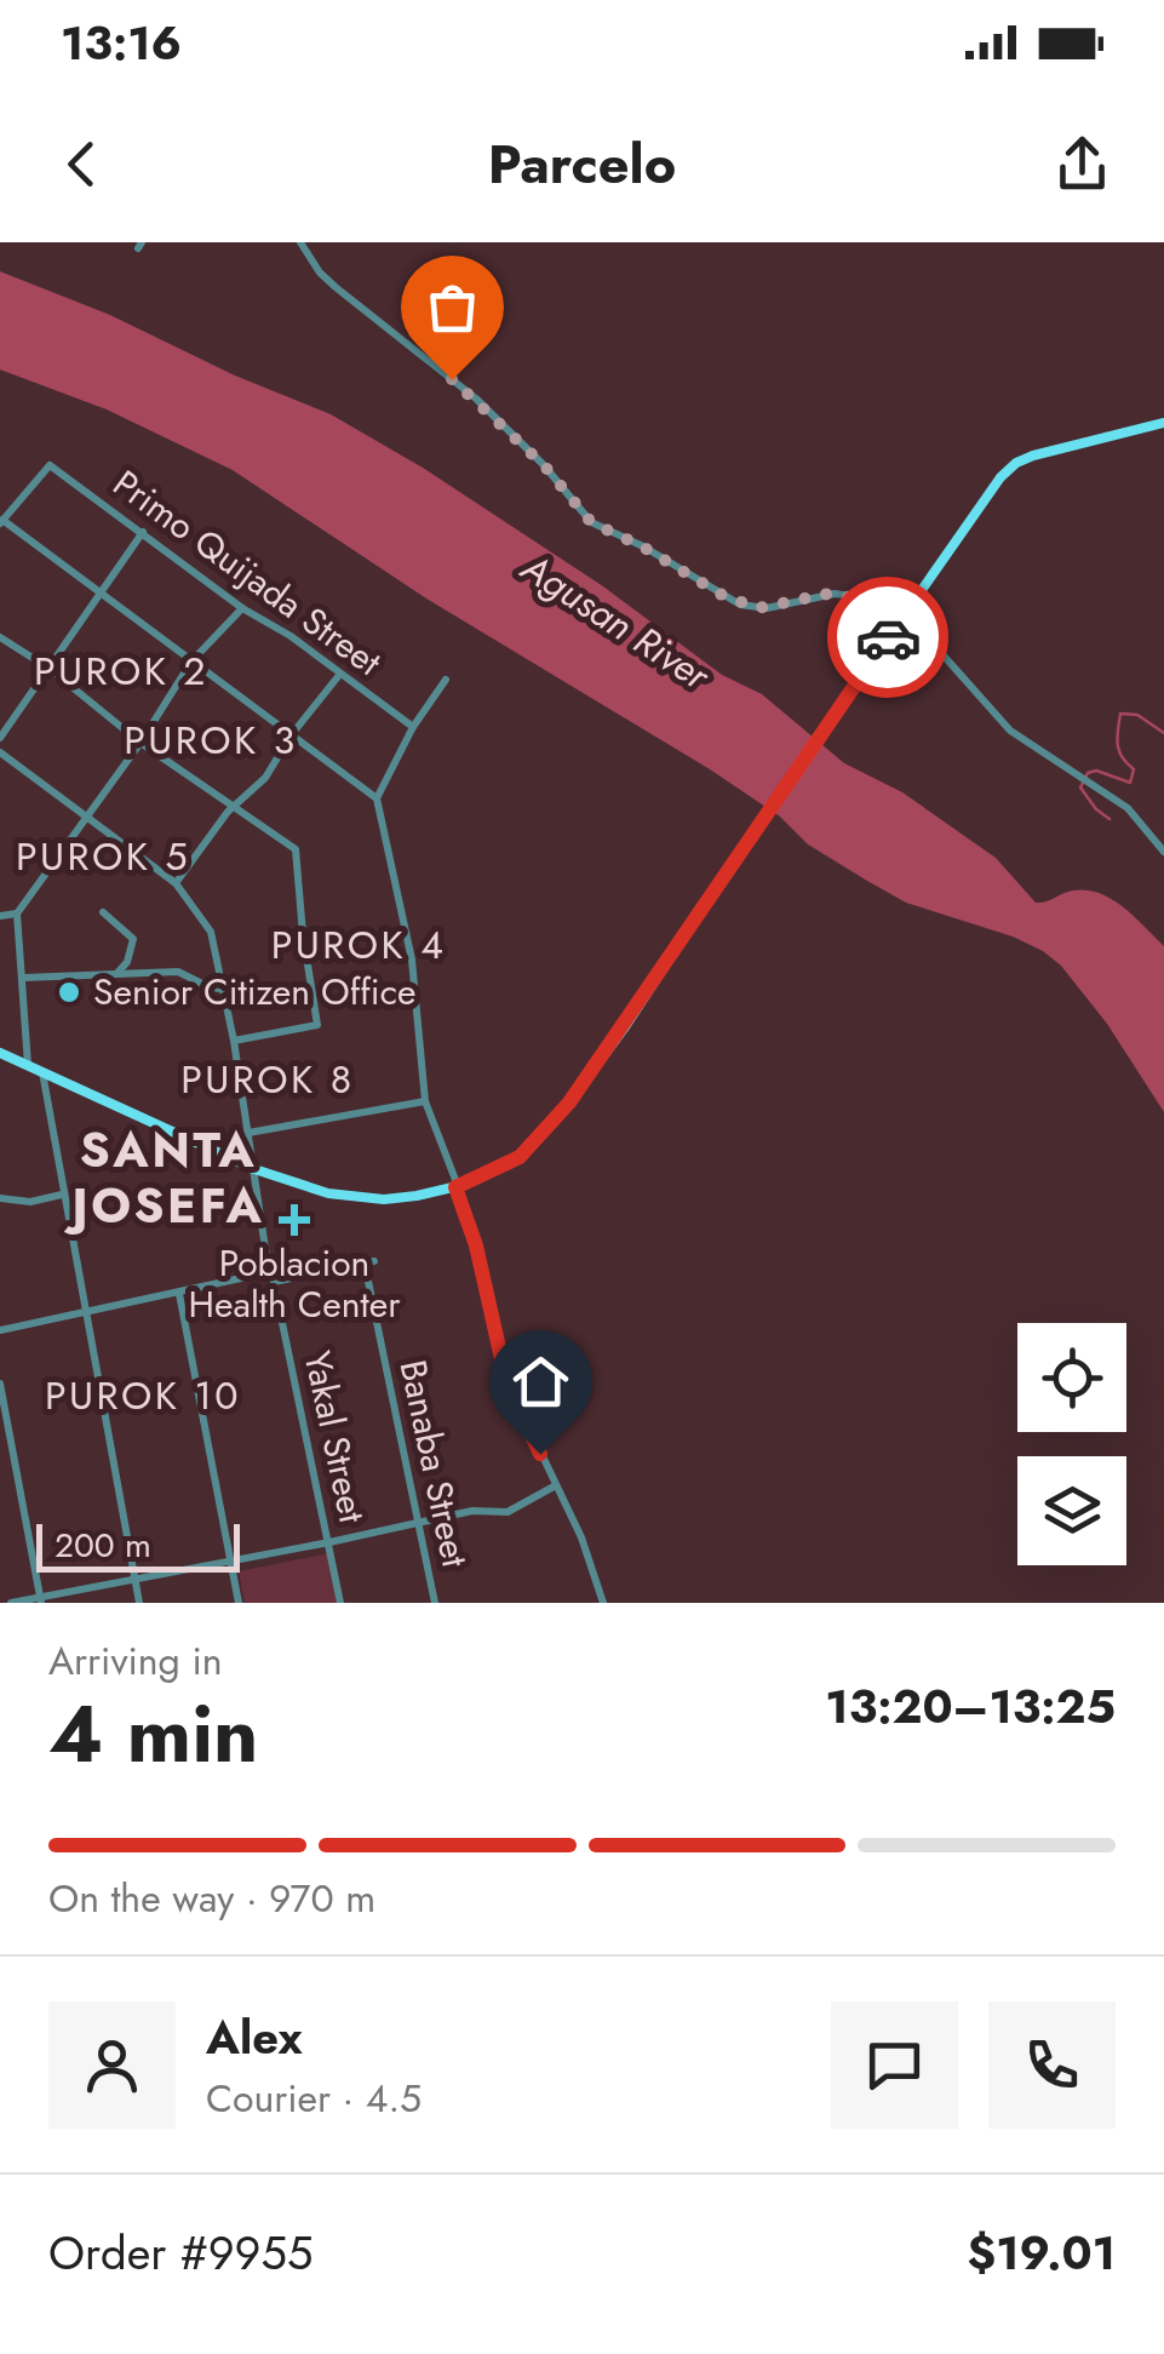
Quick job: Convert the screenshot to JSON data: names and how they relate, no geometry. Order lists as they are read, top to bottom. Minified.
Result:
{"streets":{"street":["Primo Quijada Street","Yakal Street","Banaba Street"]},"crossings":[["Yakal Street","Banaba Street"]],"districts":["PUROK 2","PUROK 3","PUROK 5","PUROK 4","PUROK 8","SANTA JOSEFA","PUROK 10"],"water":["Agusan River"],"places":{"other":["Senior Citizen Office"],"health":["Poblacion Health Center"]},"scale_bar":"200 m","page":{"status":"13:16","header":"Parcelo","scale":"200 m","heading":["4 min","Arriving in","13:20–13:25"],"panel":["Alex","Courier · 4.5","Order #9955","$19.01"],"bar":"On the way · 970 m"}}
